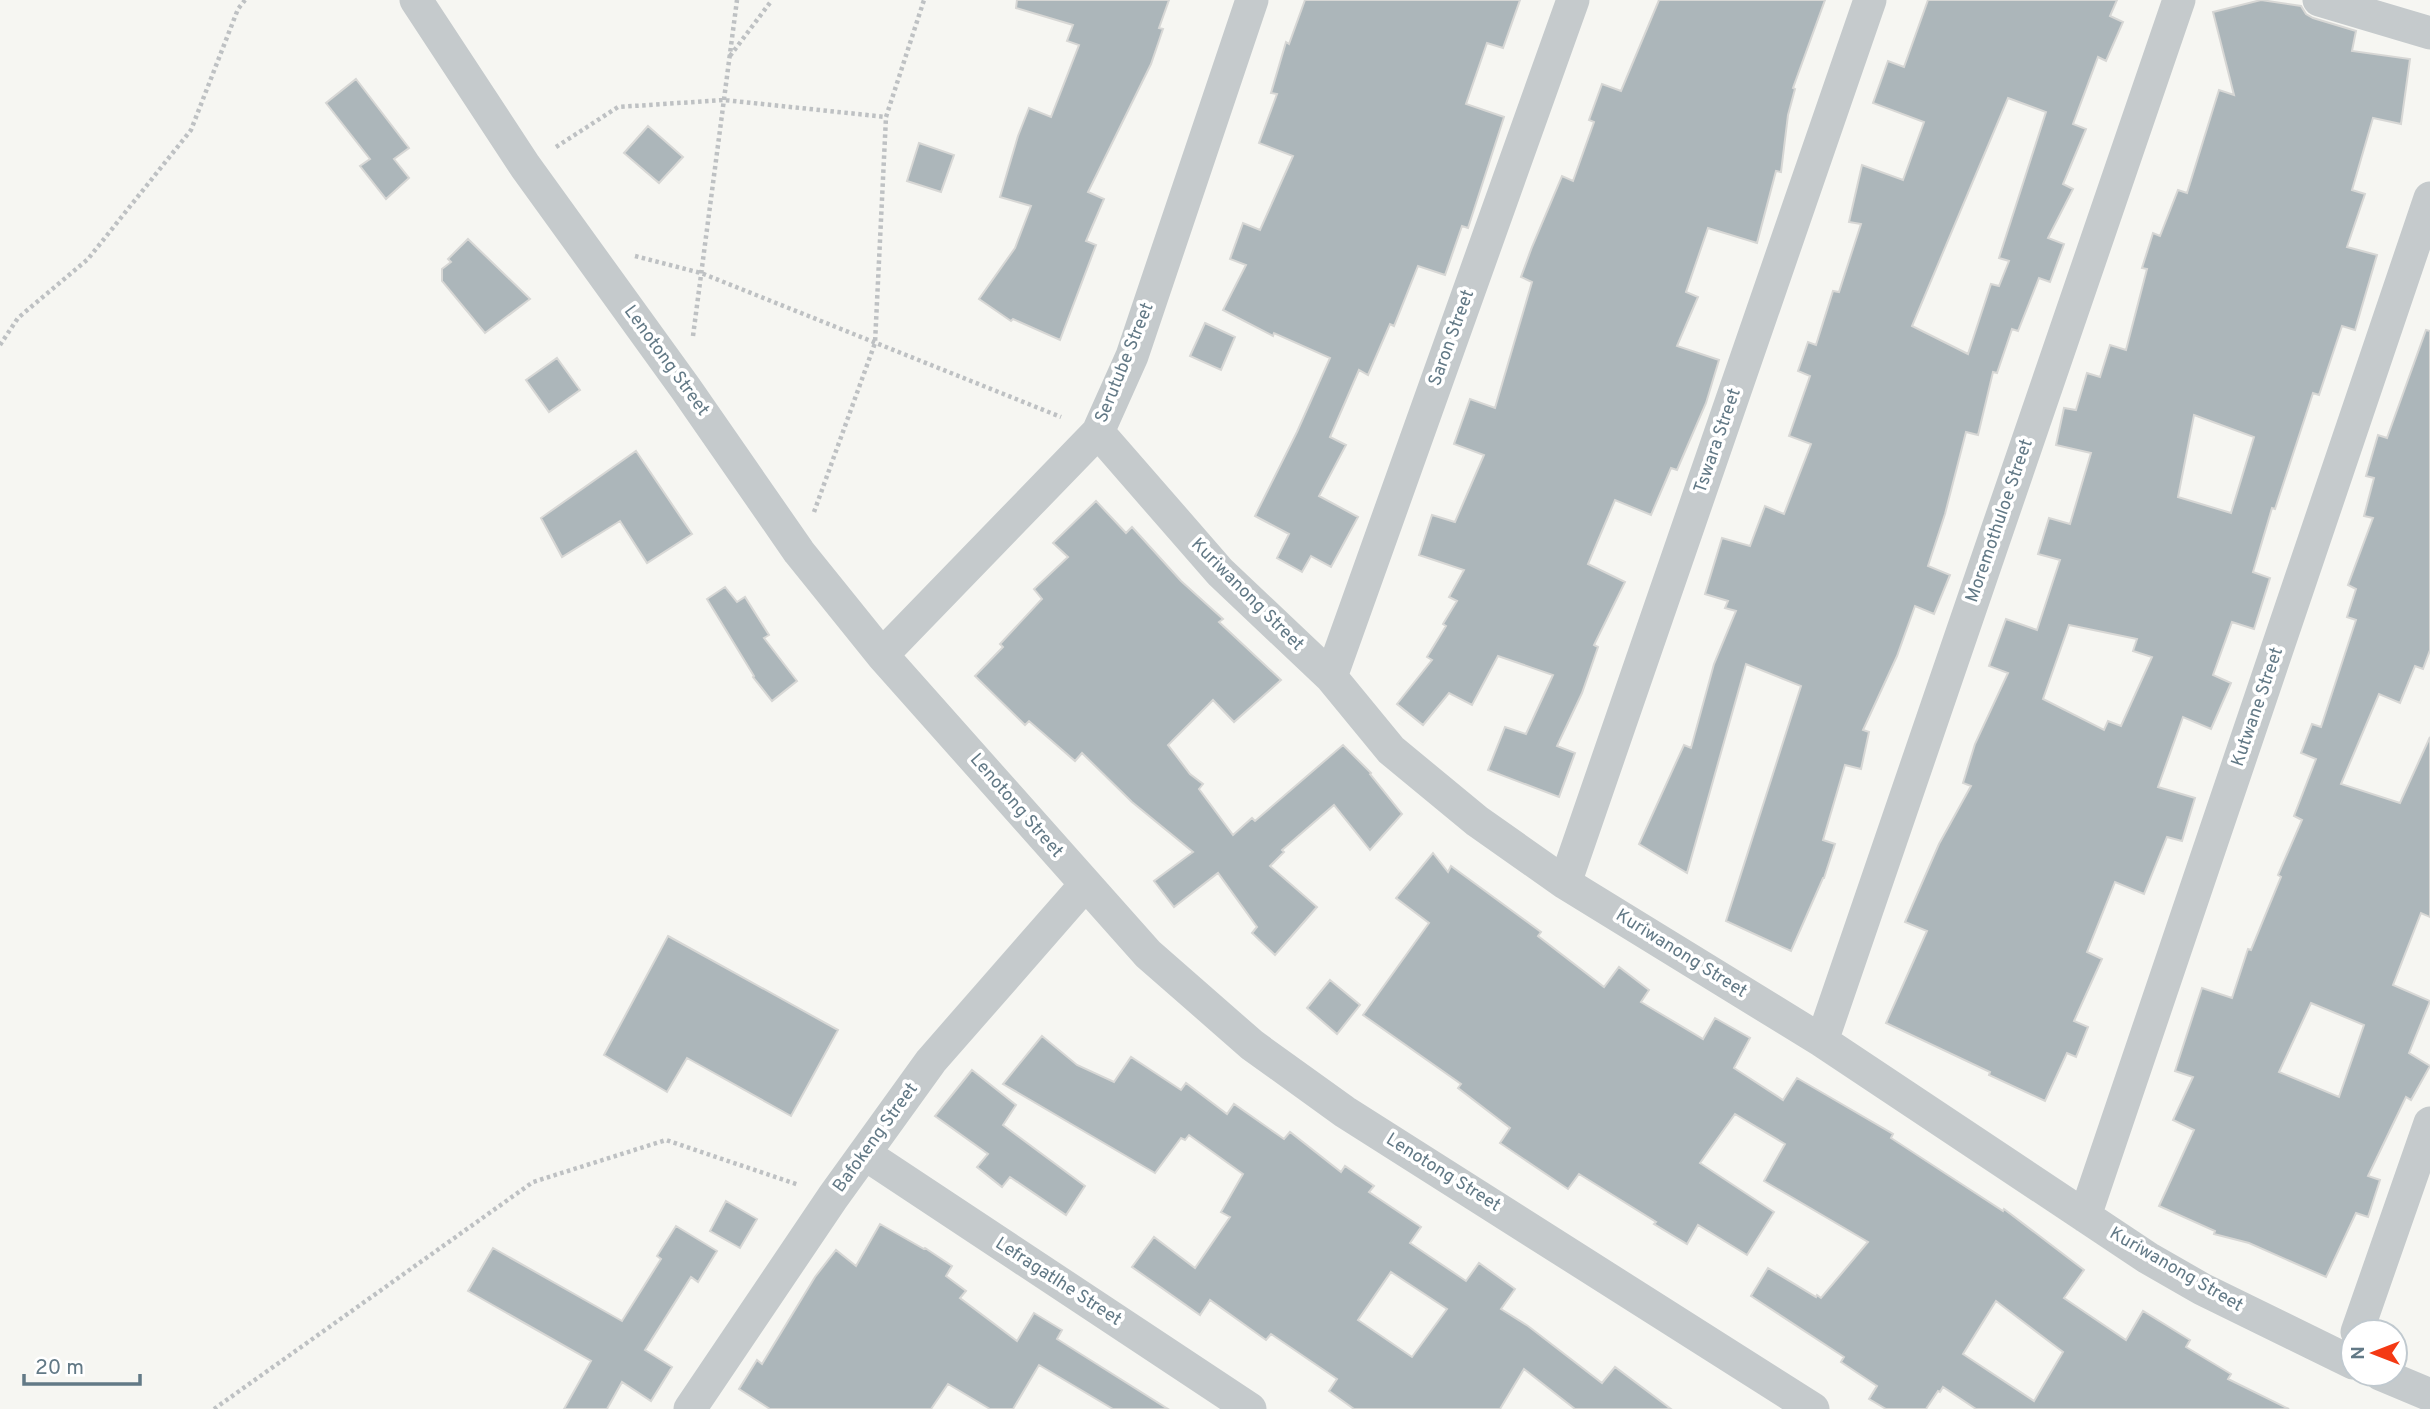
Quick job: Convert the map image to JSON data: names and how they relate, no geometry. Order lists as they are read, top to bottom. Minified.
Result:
{"streets":{"street":["Saron Street","Lenotong Street","Serutube Street","Tswara Street","Moremothuloe Street","Kuriwanong Street","Kutwane Street","Bafokeng Street","Lefragatlhe Street"]},"crossings":[["Saron Street","Kuriwanong Street"],["Lenotong Street","Serutube Street"],["Lenotong Street","Bafokeng Street"],["Serutube Street","Kuriwanong Street"],["Tswara Street","Kuriwanong Street"],["Moremothuloe Street","Kuriwanong Street"],["Kuriwanong Street","Kutwane Street"],["Bafokeng Street","Lefragatlhe Street"]],"scale_bar":"20 m","north":"left"}
